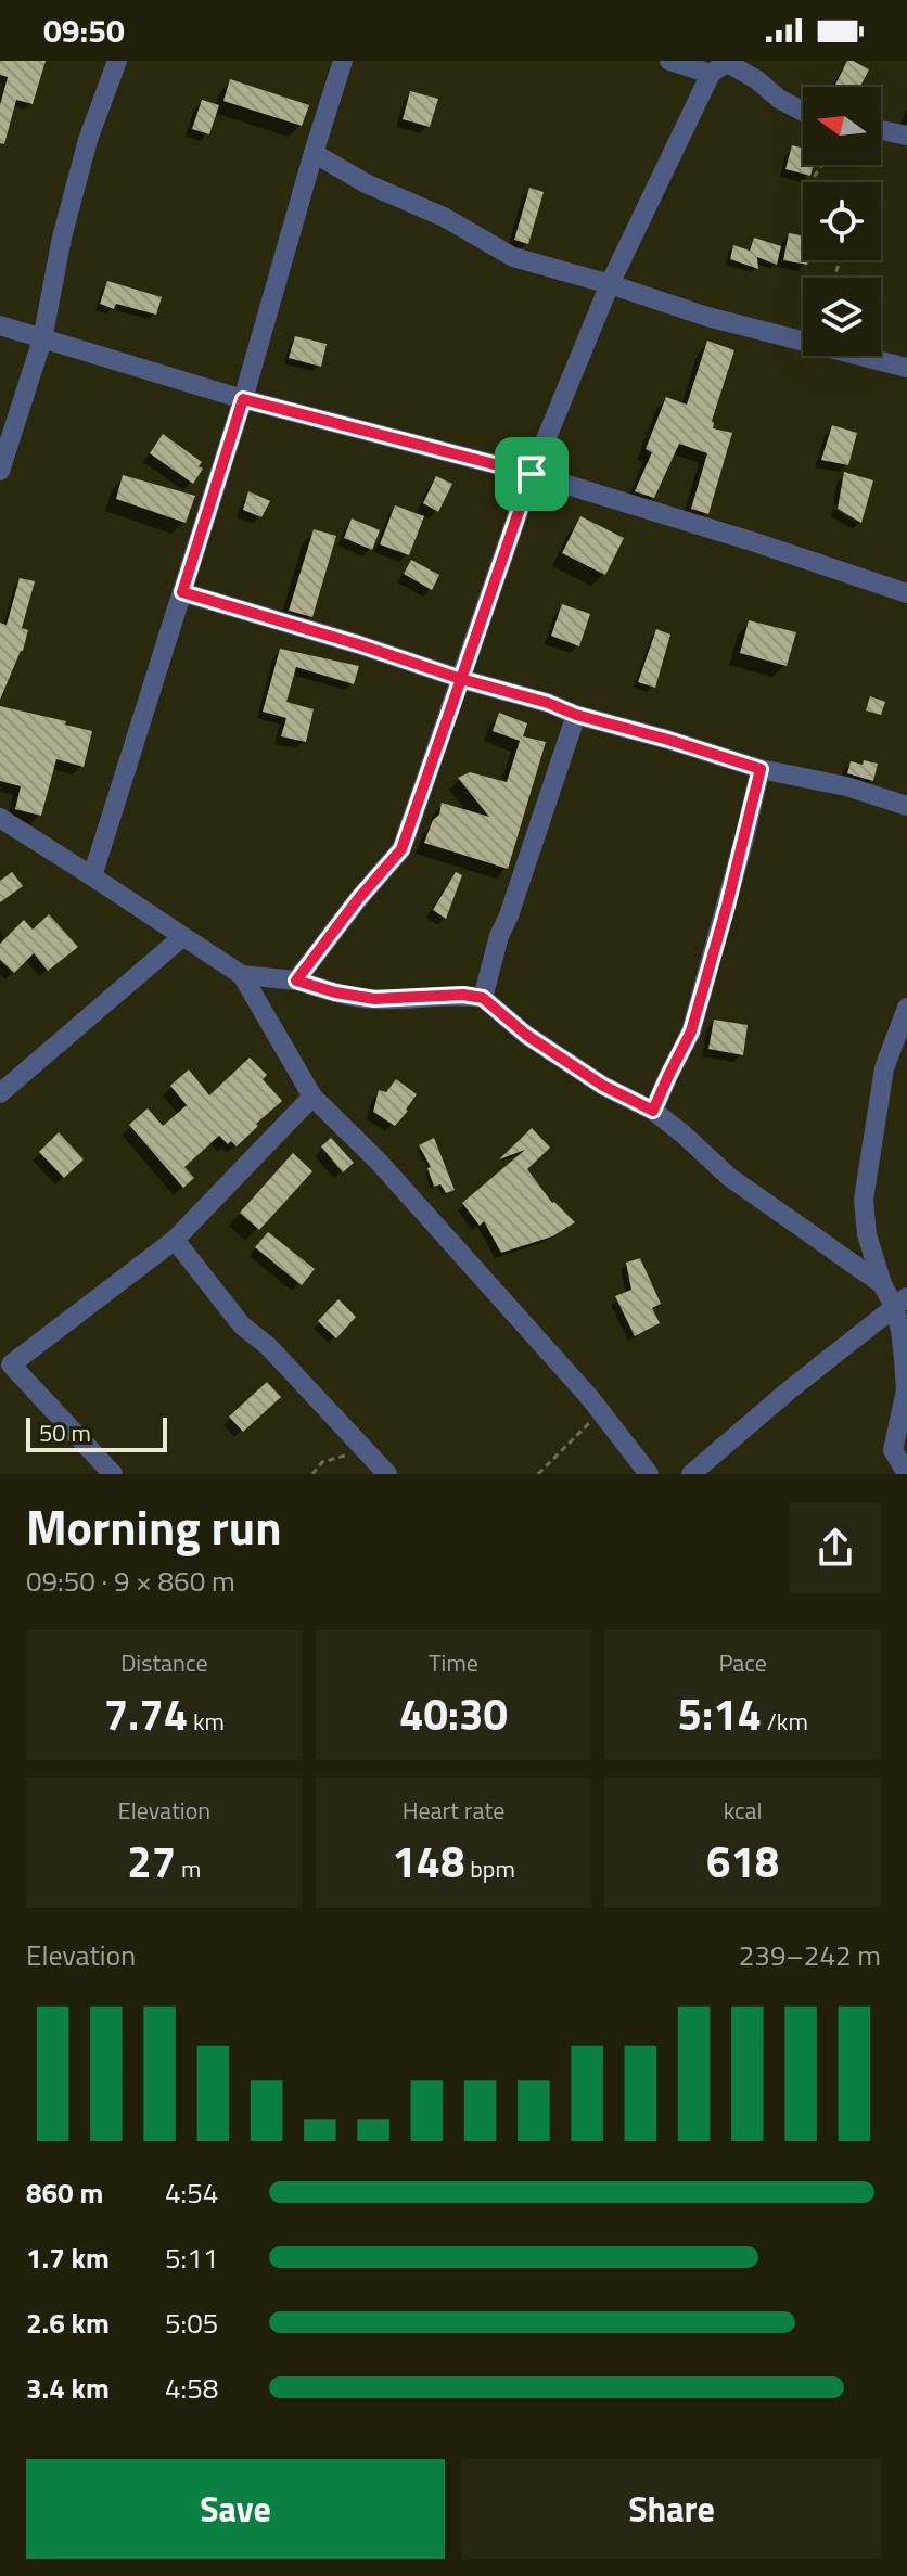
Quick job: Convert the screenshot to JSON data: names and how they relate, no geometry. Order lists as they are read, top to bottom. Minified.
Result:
{"scale_bar":"50 m","north":"left","page":{"status":"09:50","scale":"50 m","heading":["Morning run","09:50 · 9 × 860 m"],"stats":[["Distance","7.74 km"],["Time","40:30"],["Pace","5:14 /km"],["Elevation","27 m"],["Heart rate","148 bpm"],["kcal","618"]],"chart":["Elevation","239–242 m"],"list":[{"name":"860 m","note":"4:54"},{"name":"1.7 km","note":"5:11"},{"name":"2.6 km","note":"5:05"},{"name":"3.4 km","note":"4:58"}],"buttons":["Save","Share"]}}
